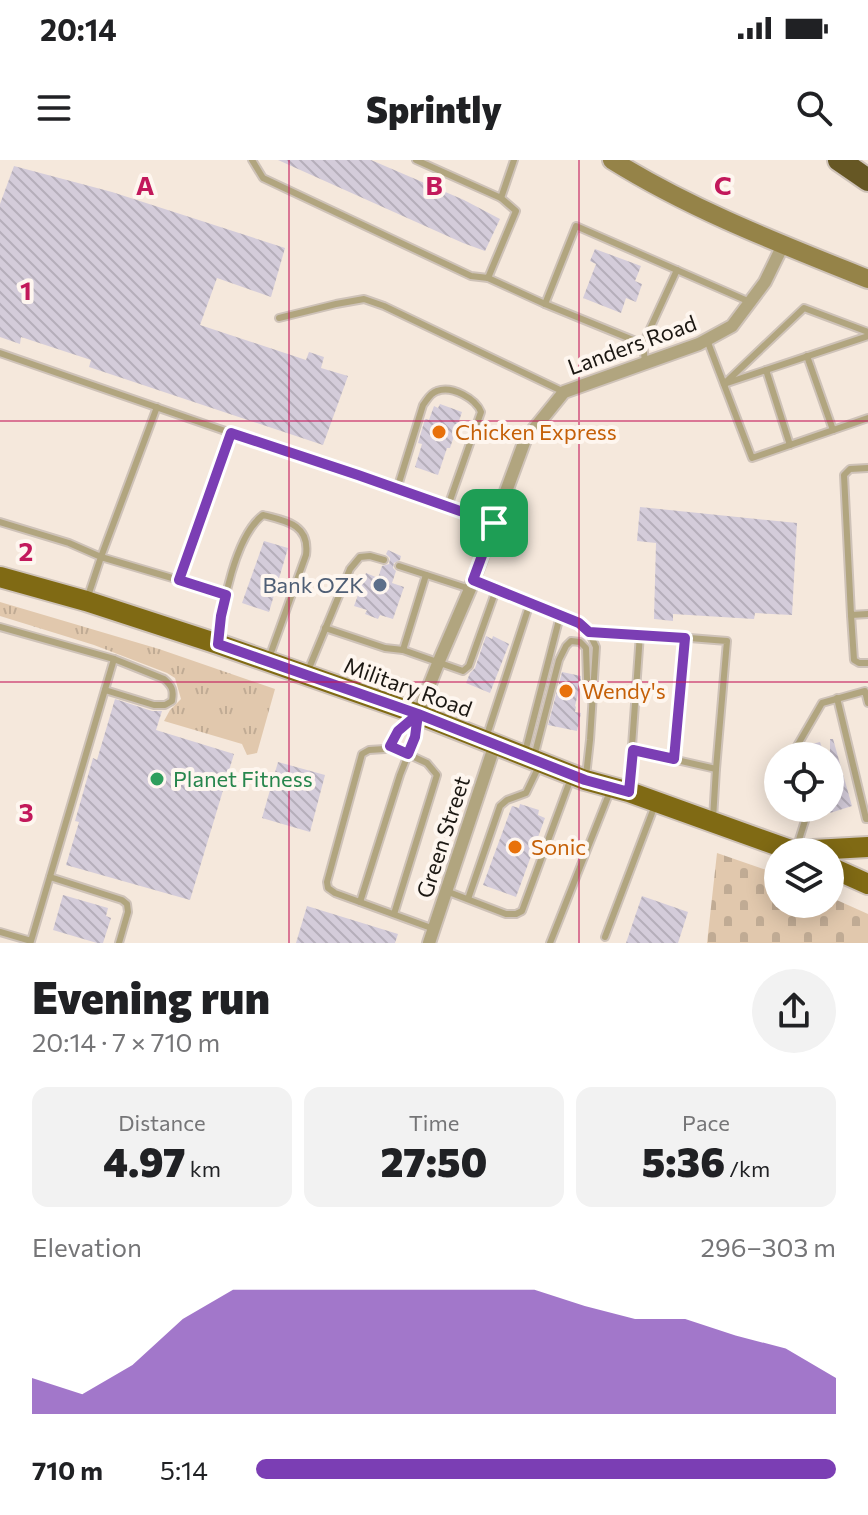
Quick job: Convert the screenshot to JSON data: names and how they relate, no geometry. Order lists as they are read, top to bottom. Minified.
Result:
{"streets":{"main road":["Military Road"],"street":["Landers Road","Green Street"]},"crossings":[["Landers Road","Military Road"],["Military Road","Green Street"]],"places":["Chicken Express","Bank OZK","Wendy's","Planet Fitness","Sonic"],"page":{"status":"20:14","header":"Sprintly","heading":["Evening run","20:14 · 7 × 710 m"],"stats":[["Distance","4.97 km"],["Time","27:50"],["Pace","5:36 /km"]],"chart":["Elevation","296–303 m"],"list":[{"name":"710 m","note":"5:14"}]},"grid":{"columns":["A","B","C"],"rows":["1","2","3"]}}
